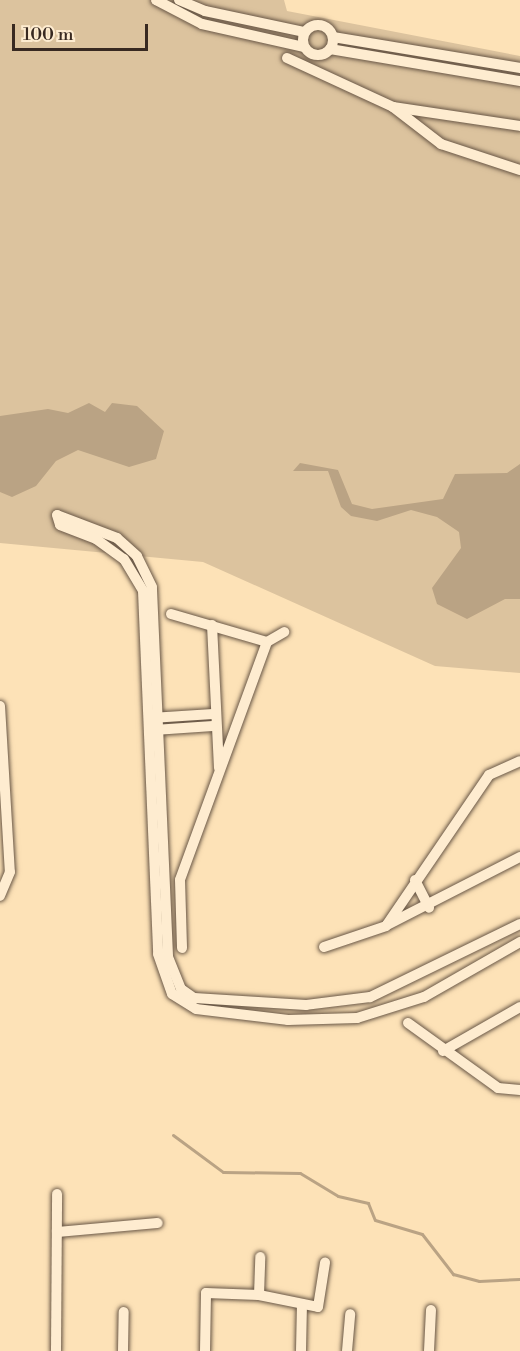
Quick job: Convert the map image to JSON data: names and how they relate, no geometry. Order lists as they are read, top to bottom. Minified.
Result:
{"scale_bar":"100 m"}
